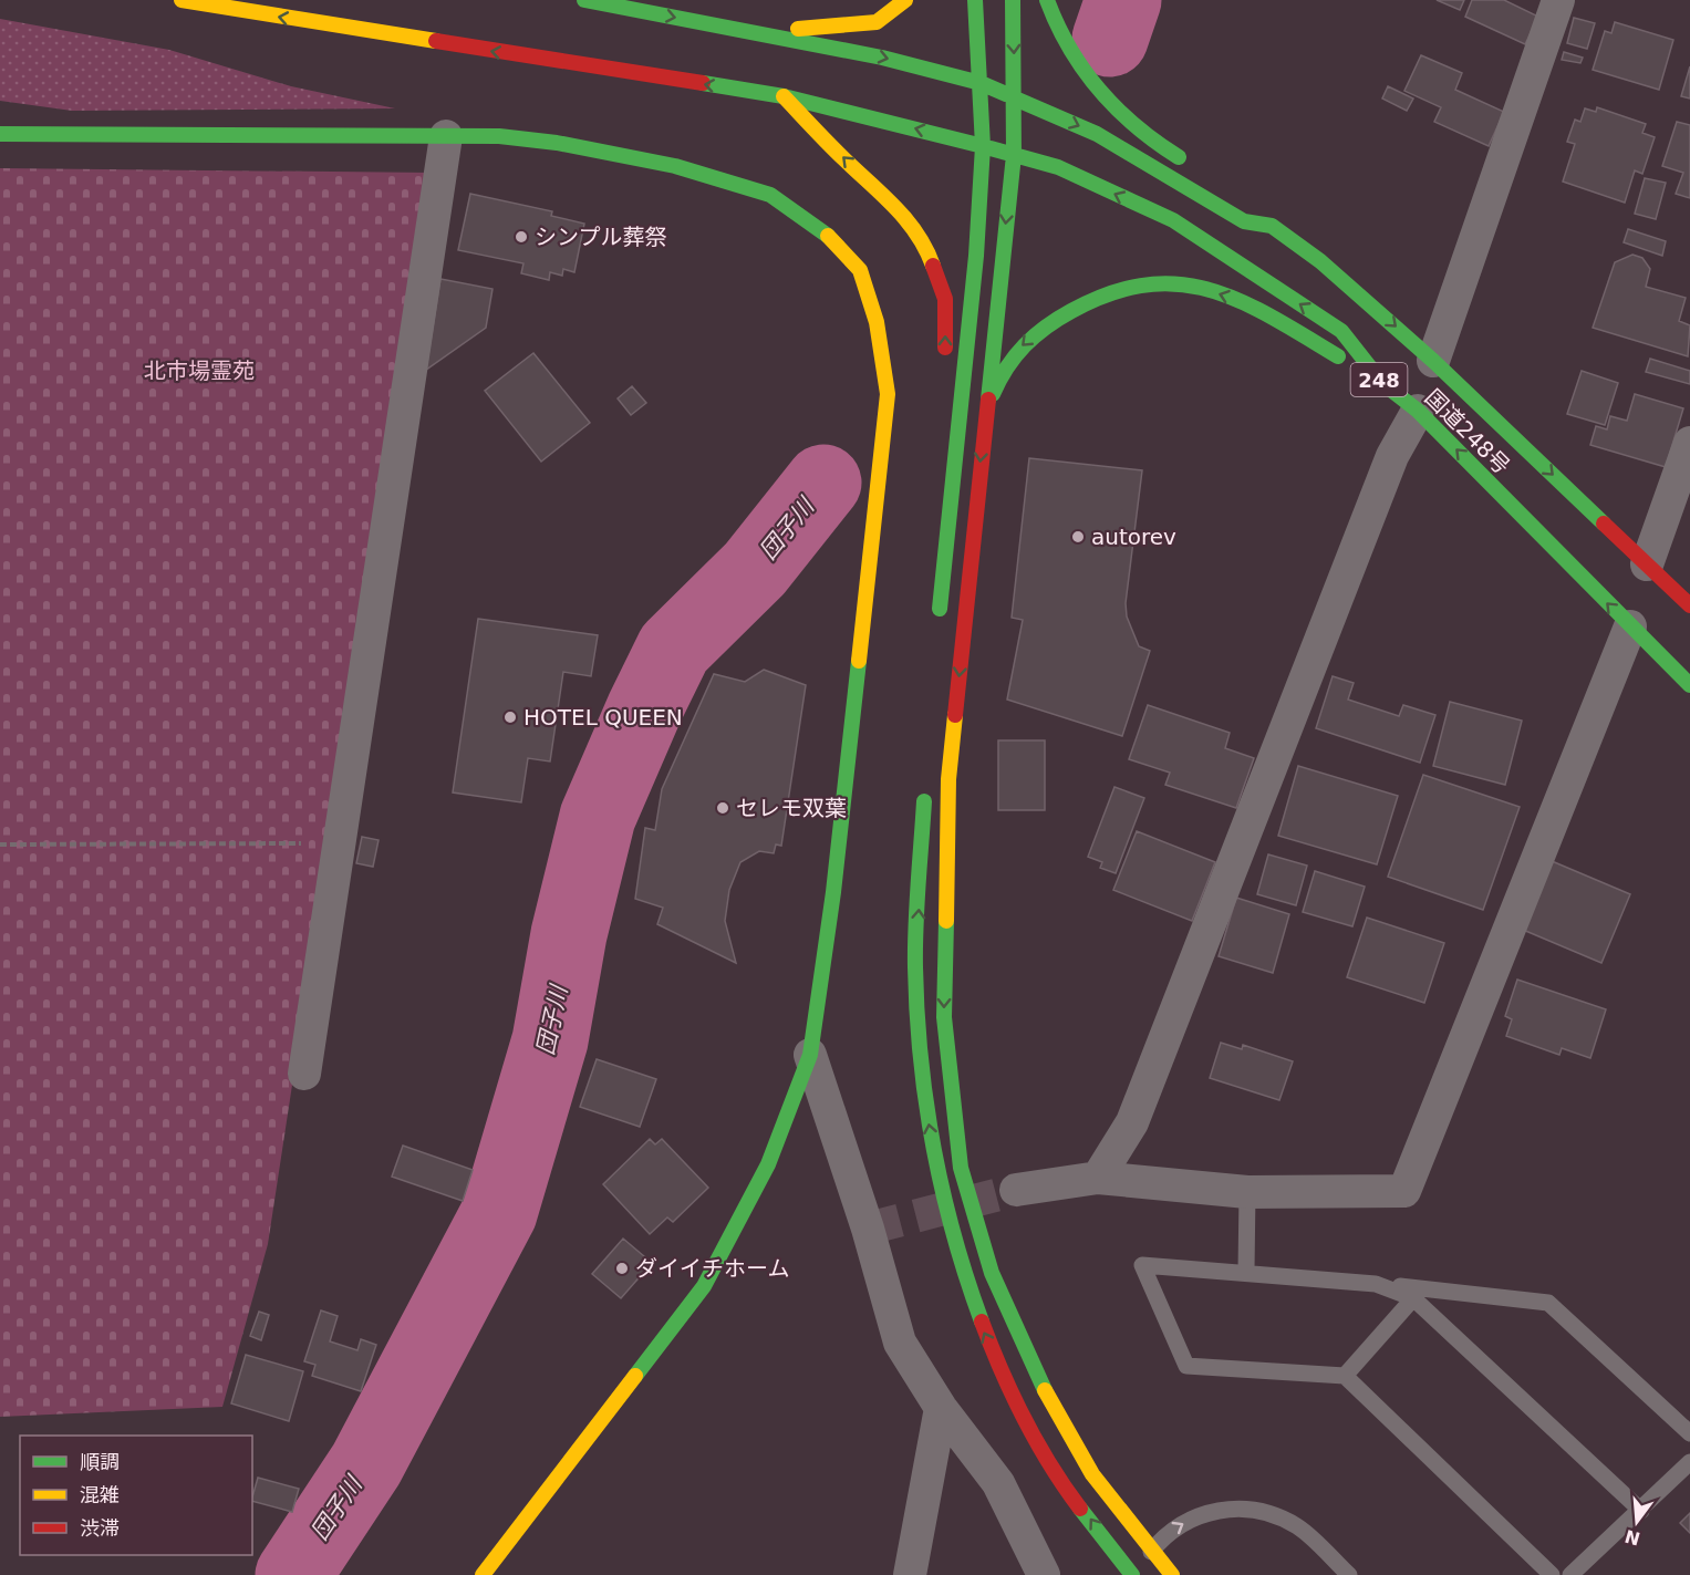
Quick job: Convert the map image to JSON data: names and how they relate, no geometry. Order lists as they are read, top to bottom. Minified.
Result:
{"streets":{"main road":["248","国道248号"]},"crossings":[["248","国道248号"]],"water":["団子川"],"parks":["北市場霊苑"],"places":["シンプル葬祭","autorev","HOTEL QUEEN","セレモ双葉","ダイイチホーム"],"legend":["順調","混雑","渋滞"],"north":"bottom"}
